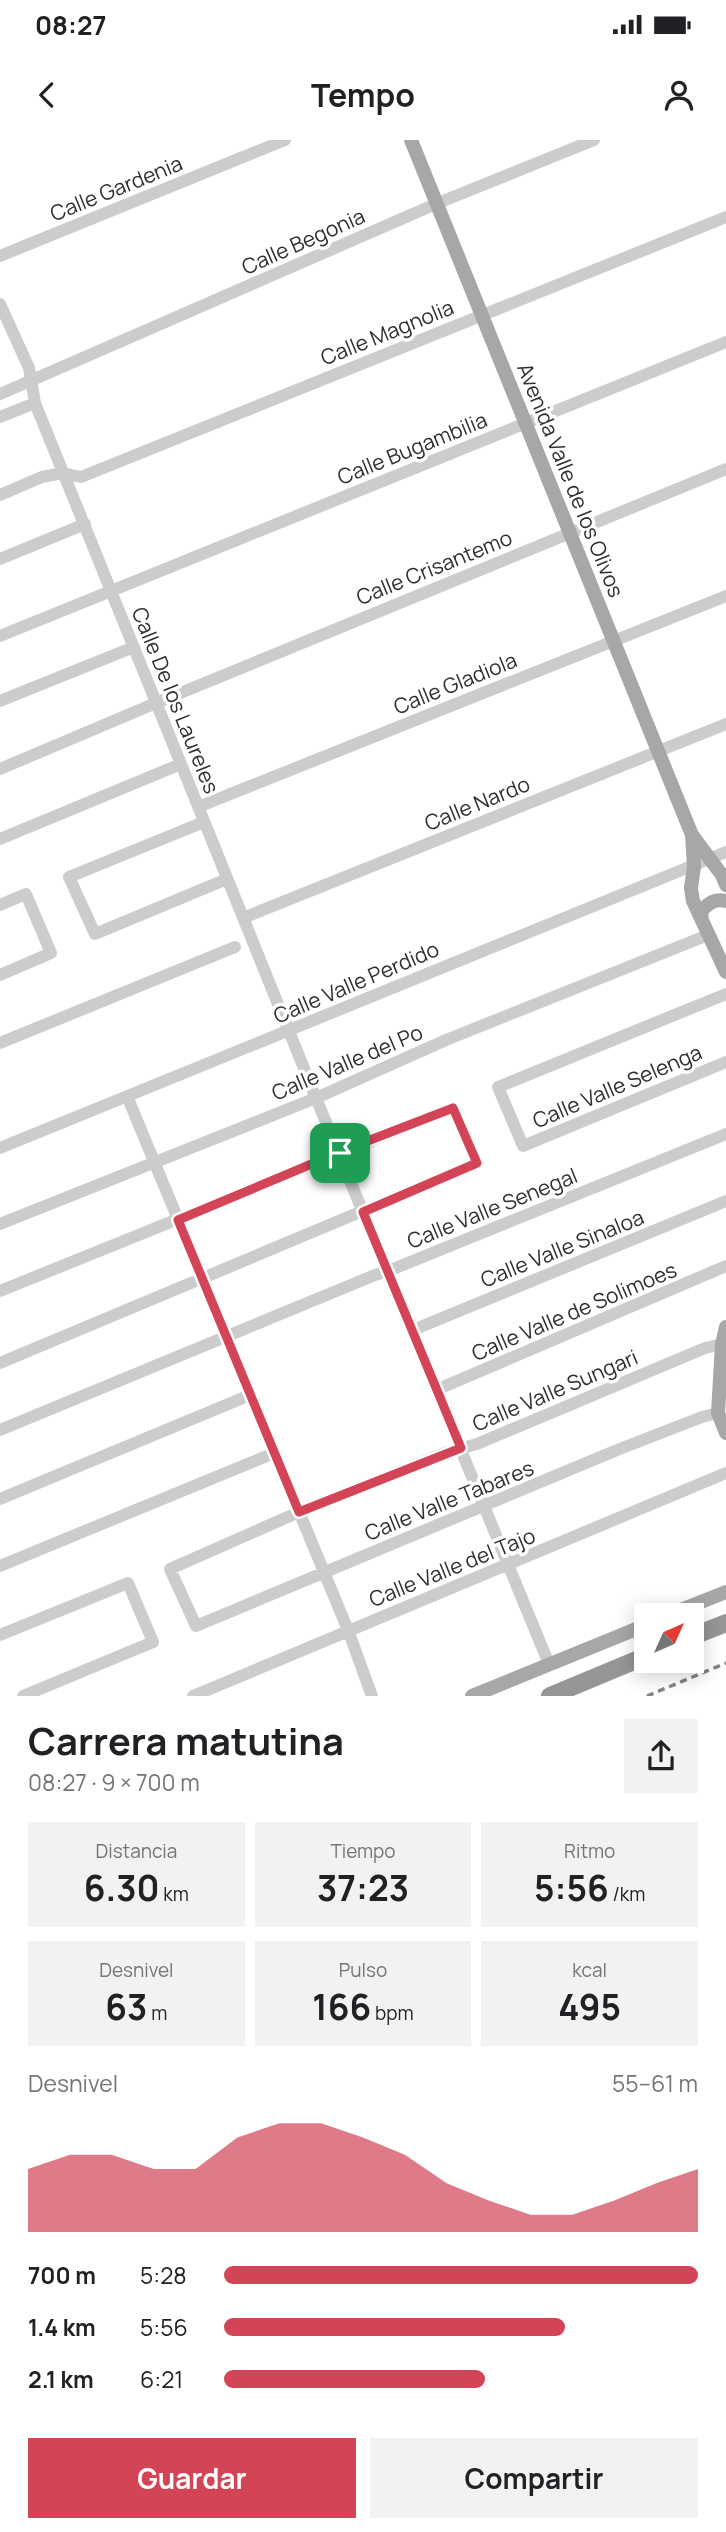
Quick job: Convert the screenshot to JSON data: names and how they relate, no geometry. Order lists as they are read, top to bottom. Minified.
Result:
{"streets":{"main road":["Avenida Valle de los Olivos"],"street":["Calle Gardenia","Calle Begonia","Calle Magnolia","Calle Bugambilia","Calle Crisantemo","Calle Gladiola","Calle De los Laureles","Calle Nardo","Calle Valle Perdido","Calle Valle del Po","Calle Valle Selenga","Calle Valle Senegal","Calle Valle Sinaloa","Calle Valle de Solimoes","Calle Valle Sungari","Calle Valle Tabares","Calle Valle del Tajo"]},"crossings":[["Calle Begonia","Avenida Valle de los Olivos"],["Calle Begonia","Calle De los Laureles"],["Calle Magnolia","Avenida Valle de los Olivos"],["Calle Magnolia","Calle De los Laureles"],["Calle Bugambilia","Avenida Valle de los Olivos"],["Calle Bugambilia","Calle De los Laureles"],["Avenida Valle de los Olivos","Calle Crisantemo"],["Avenida Valle de los Olivos","Calle Gladiola"],["Avenida Valle de los Olivos","Calle Nardo"],["Avenida Valle de los Olivos","Calle Valle Perdido"],["Avenida Valle de los Olivos","Calle Valle del Po"],["Calle Crisantemo","Calle De los Laureles"],["Calle Gladiola","Calle De los Laureles"],["Calle De los Laureles","Calle Nardo"],["Calle De los Laureles","Calle Valle Perdido"],["Calle De los Laureles","Calle Valle del Po"],["Calle De los Laureles","Calle Valle Senegal"],["Calle De los Laureles","Calle Valle Sinaloa"],["Calle De los Laureles","Calle Valle de Solimoes"],["Calle De los Laureles","Calle Valle Sungari"],["Calle De los Laureles","Calle Valle Tabares"],["Calle De los Laureles","Calle Valle del Tajo"],["Calle Valle Sungari","Calle Valle Tabares"]],"north":"top right","page":{"status":"08:27","header":"Tempo","heading":["Carrera matutina","08:27 · 9 × 700 m"],"stats":[["Distancia","6.30 km"],["Tiempo","37:23"],["Ritmo","5:56 /km"],["Desnivel","63 m"],["Pulso","166 bpm"],["kcal","495"]],"chart":["Desnivel","55–61 m"],"list":[{"name":"700 m","note":"5:28"},{"name":"1.4 km","note":"5:56"},{"name":"2.1 km","note":"6:21"}],"buttons":["Guardar","Compartir"]}}
